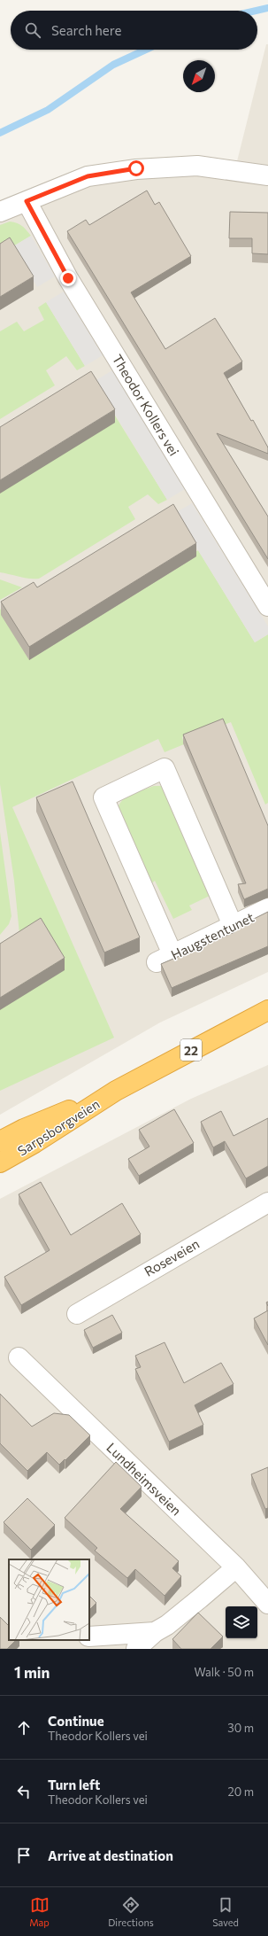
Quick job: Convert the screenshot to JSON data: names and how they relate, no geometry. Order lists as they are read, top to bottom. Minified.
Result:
{"streets":{"highway":["22","Sarpsborgveien"],"street":["Theodor Kollers vei","Haugstentunet","Roseveien","Lundheimsveien"]},"north":"bottom left","page":{"search":"Search here","heading":["1 min","Walk · 50 m"],"list":[["Continue","Theodor Kollers vei","30 m"],["Turn left","Theodor Kollers vei","20 m"],"Arrive at destination"],"nav":["Map","Directions","Saved"]}}
